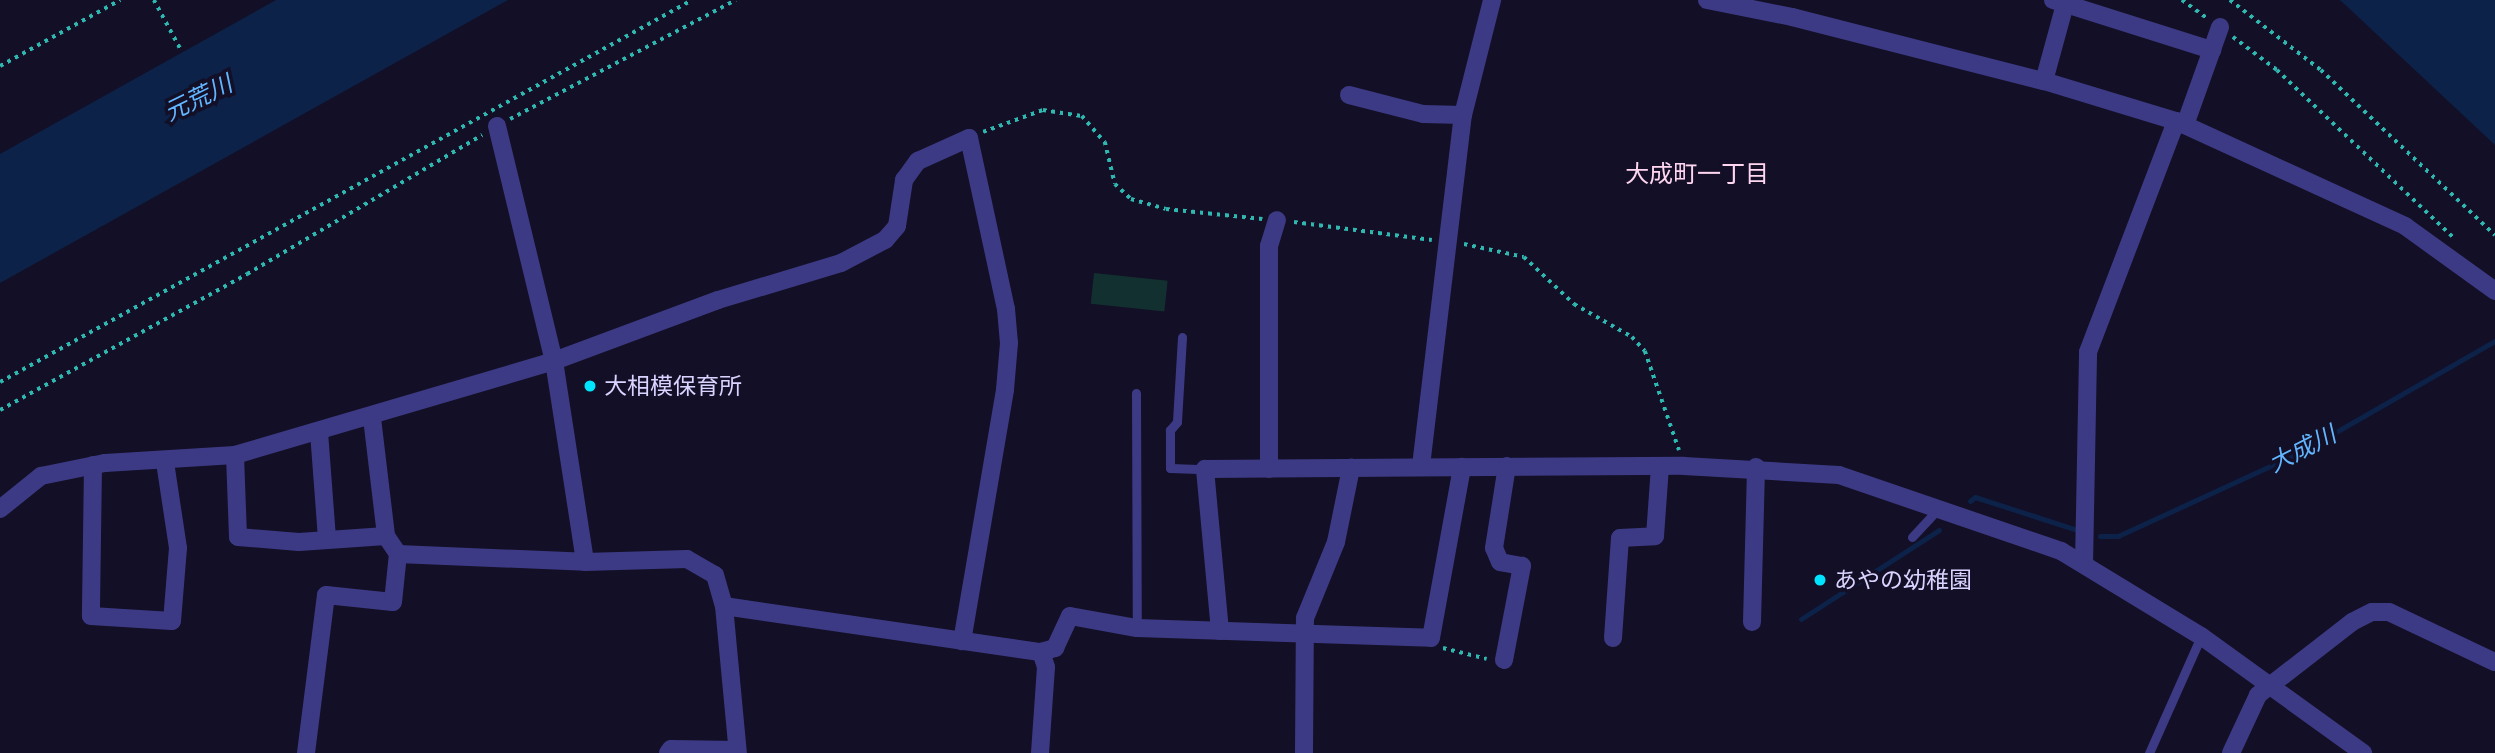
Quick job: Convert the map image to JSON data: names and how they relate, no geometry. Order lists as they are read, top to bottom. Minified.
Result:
{"districts":["大成町一丁目"],"water":["元荒川","大成川"],"places":["大相模保育所","あやの幼稚園"]}
